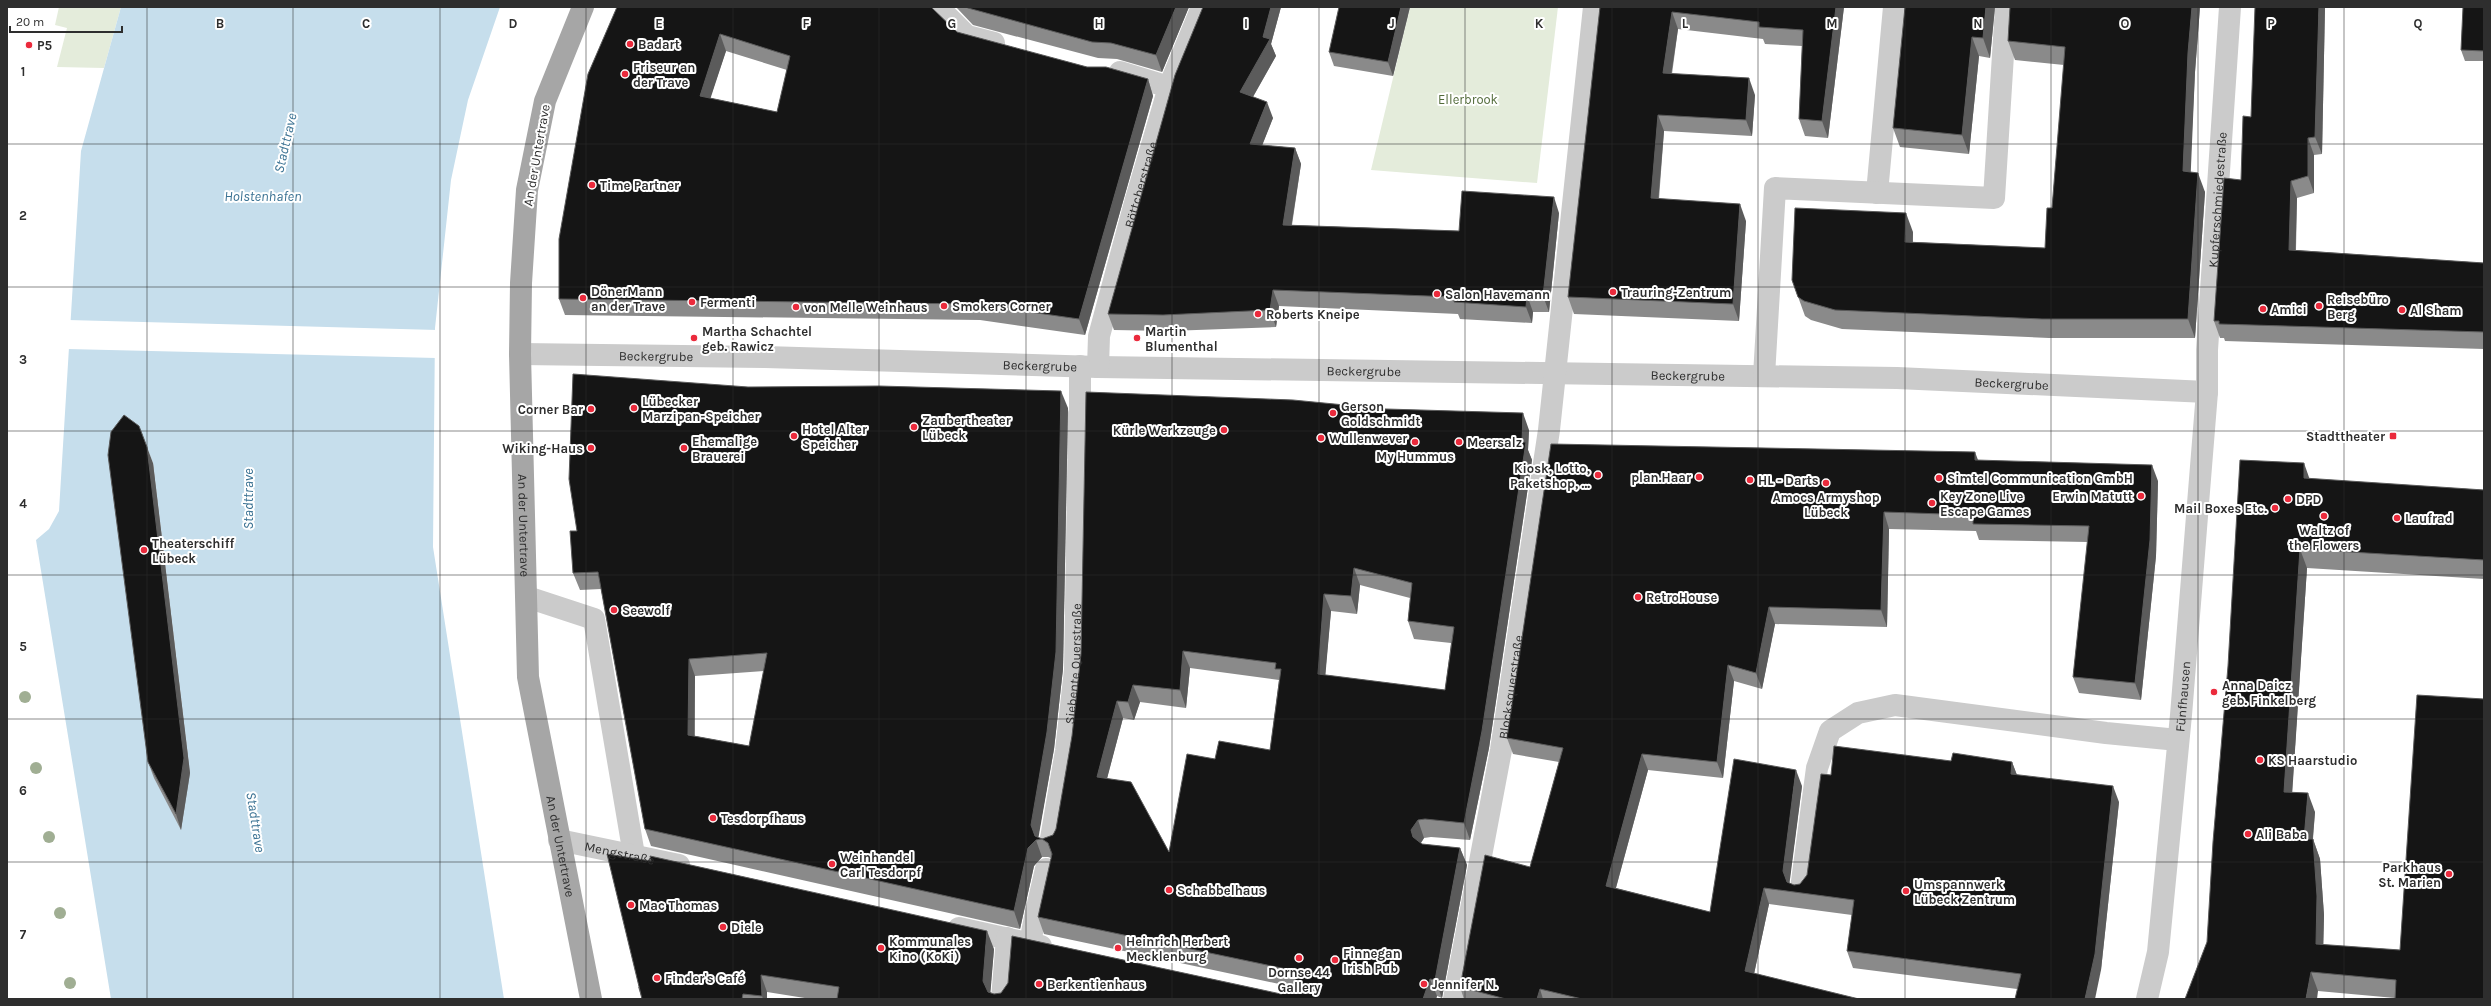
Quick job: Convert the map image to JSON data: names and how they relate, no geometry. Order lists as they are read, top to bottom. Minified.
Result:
{"streets":{"main road":["An der Untertrave"],"street":["Böttcherstraße","Kupferschmiedestraße","Beckergrube","Siebente Querstraße","Blocksquerstraße","Fünfhausen","Mengstraße"]},"crossings":[["An der Untertrave","Beckergrube"],["An der Untertrave","Mengstraße"],["Böttcherstraße","Beckergrube"],["Böttcherstraße","Siebente Querstraße"],["Kupferschmiedestraße","Beckergrube"],["Kupferschmiedestraße","Fünfhausen"],["Beckergrube","Siebente Querstraße"],["Beckergrube","Blocksquerstraße"],["Beckergrube","Fünfhausen"]],"water":["Stadttrave","Holstenhafen"],"parks":["Ellerbrook"],"places":{"other":["Badart","P5","Friseur an der Trave","Time Partner","Trauring-Zentrum","Salon Havemann","DönerMann an der Trave","Fermenti","Smokers Corner","Reisebüro Berg","von Melle Weinhaus","Amici","Al Sham","Roberts Kneipe","Martha Schachtel geb. Rawicz","Martin Blumenthal","Lübecker Marzipan-Speicher","Corner Bar","Gerson Goldschmidt","Zaubertheater Lübeck","Kürle Werkzeuge","Hotel Alter Speicher","Wullenwever","My Hummus","Meersalz","Wiking-Haus","Ehemalige Brauerei","Kiosk, Lotto, Paketshop, ...","plan.Haar","Simtel Communication GmbH","HL - Darts","Amocs Armyshop Lübeck","Erwin Matutt","DPD","Key Zone Live Escape Games","Mail Boxes Etc.","Waltz of the Flowers","Laufrad","Theaterschiff Lübeck","RetroHouse","Seewolf","Anna Daicz geb. Finkelberg","KS Haarstudio","Tesdorpfhaus","Ali Baba","Weinhandel Carl Tesdorpf","Parkhaus St. Marien","Schabbelhaus","Umspannwerk Lübeck Zentrum","Mac Thomas","Diele","Kommunales Kino (KoKi)","Heinrich Herbert Mecklenburg","Dornse 44 Gallery","Finnegan Irish Pub","Finder's Café","Berkentienhaus","Jennifer N."],"transit":["Stadttheater"]},"scale_bar":"20 m","grid":{"columns":["B","C","D","E","F","G","H","I","J","K","L","M","N","O","P","Q"],"rows":["1","2","3","4","5","6","7"]}}
